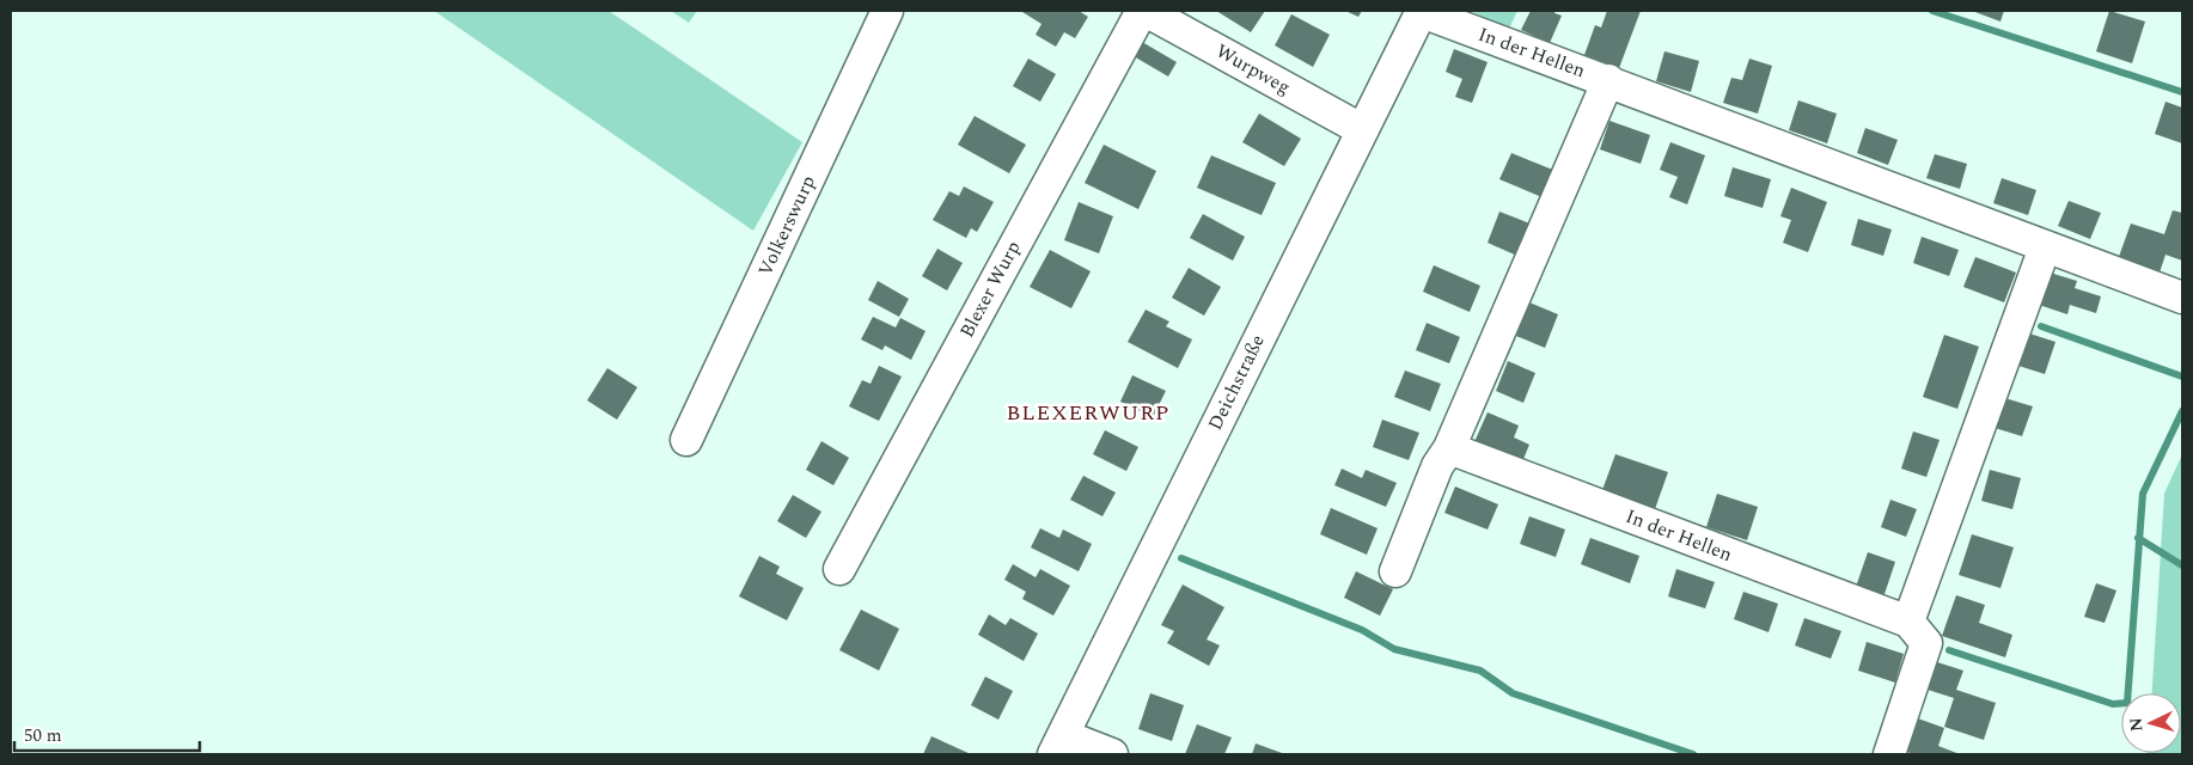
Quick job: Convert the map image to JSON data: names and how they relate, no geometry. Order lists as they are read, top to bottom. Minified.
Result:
{"streets":{"street":["In der Hellen","Wurpweg","Volkerswurp","Blexer Wurp","Deichstraße"]},"crossings":[["In der Hellen","Deichstraße"],["Wurpweg","Blexer Wurp"],["Wurpweg","Deichstraße"]],"districts":["BLEXERWURP"],"scale_bar":"50 m","north":"left"}
